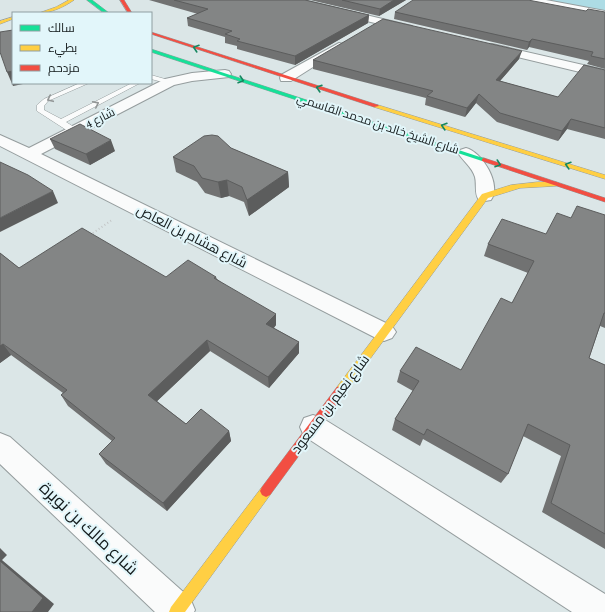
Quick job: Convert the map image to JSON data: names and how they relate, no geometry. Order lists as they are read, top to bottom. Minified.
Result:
{"streets":{"main road":["شارع الشيخ خالد بن محمد القاسمي","شارع نعيم بن مسعود"],"street":["شارع 4","شارع هشام بن العاص","شارع مالك بن نويرة"]},"crossings":[["شارع 4","شارع الشيخ خالد بن محمد القاسمي"],["شارع 4","شارع هشام بن العاص"],["شارع هشام بن العاص","شارع نعيم بن مسعود"],["شارع نعيم بن مسعود","شارع مالك بن نويرة"]],"legend":["سالك","بطيء","مزدحم"]}
